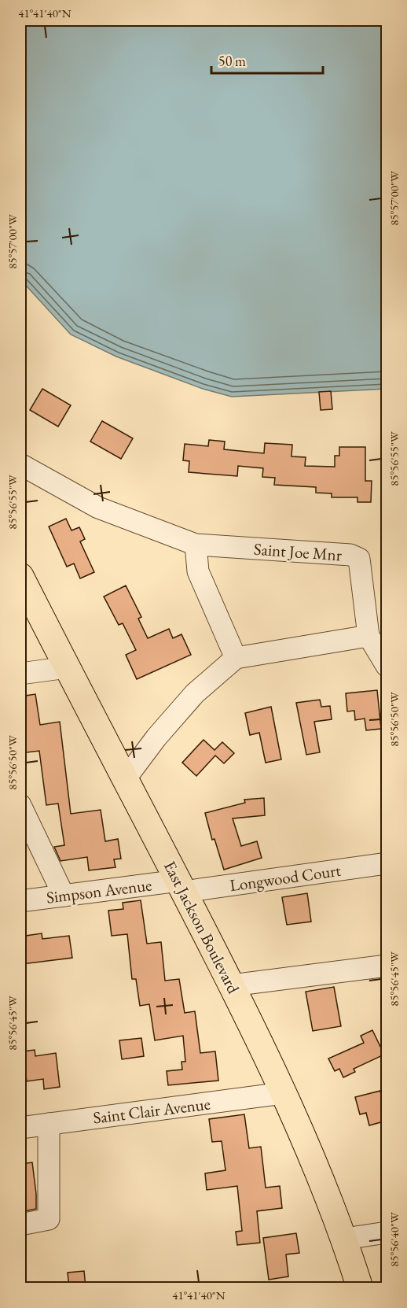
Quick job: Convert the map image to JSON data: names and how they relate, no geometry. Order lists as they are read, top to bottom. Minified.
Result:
{"streets":{"main road":["East Jackson Boulevard"],"street":["Saint Joe Mnr","Longwood Court","Simpson Avenue","Saint Clair Avenue"]},"crossings":[["Longwood Court","Simpson Avenue"],["Longwood Court","East Jackson Boulevard"],["Simpson Avenue","East Jackson Boulevard"],["East Jackson Boulevard","Saint Clair Avenue"]],"scale_bar":"50 m","coordinates":["41°41'40\"N","85°57'00\"W","85°56'55\"W","85°56'50\"W","85°56'45\"W","85°56'40\"W"]}
